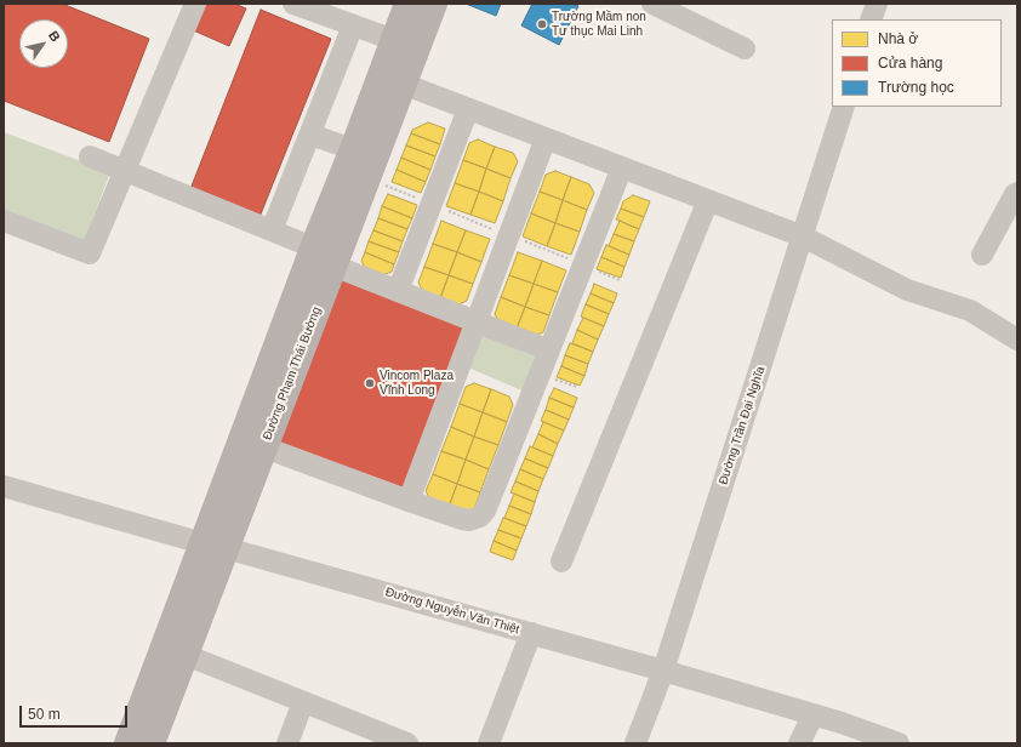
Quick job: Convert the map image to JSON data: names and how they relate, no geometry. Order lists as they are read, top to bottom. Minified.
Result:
{"streets":{"main road":["Đường Phạm Thái Bường"],"street":["Đường Trần Đại Nghĩa","Đường Nguyễn Văn Thiệt"]},"crossings":[["Đường Phạm Thái Bường","Đường Nguyễn Văn Thiệt"],["Đường Trần Đại Nghĩa","Đường Nguyễn Văn Thiệt"]],"places":["Trường Mầm non Tư thục Mai Linh","Vincom Plaza Vĩnh Long"],"legend":["Nhà ở","Cửa hàng","Trường học"],"scale_bar":"50 m","north":"top right"}
